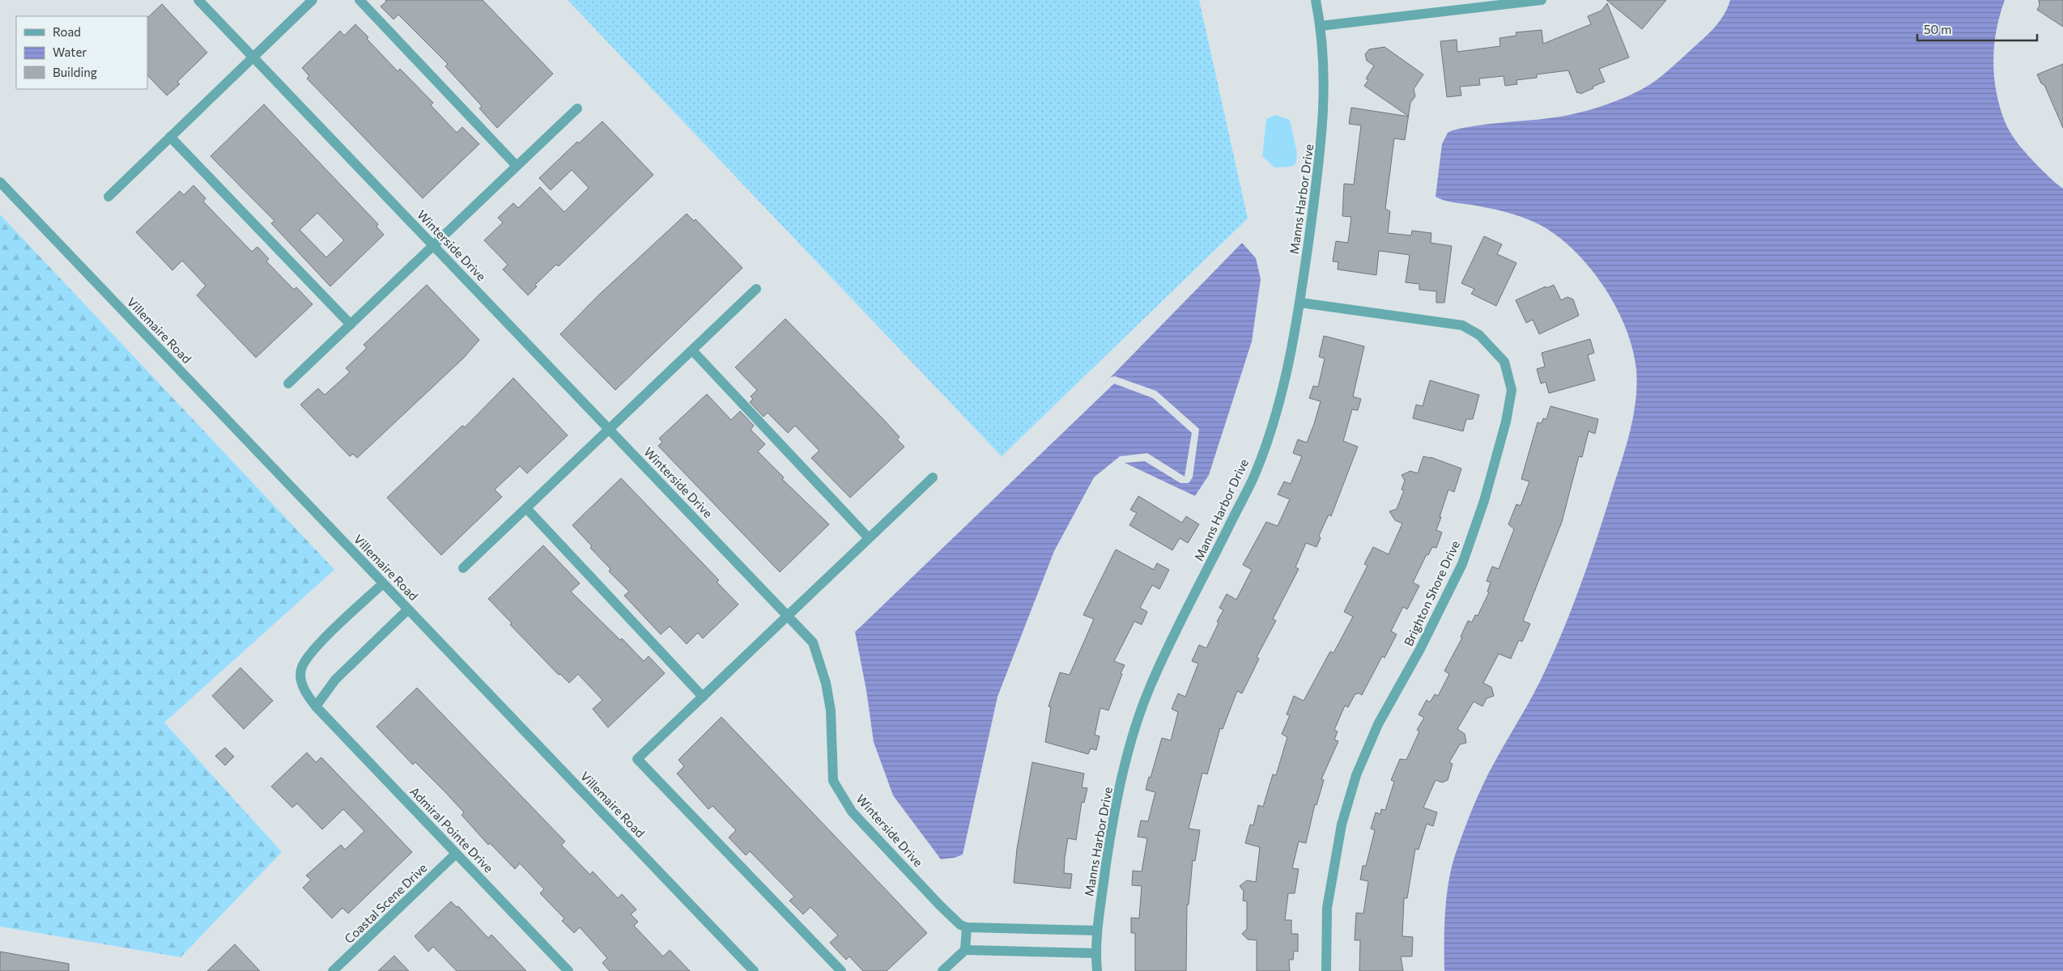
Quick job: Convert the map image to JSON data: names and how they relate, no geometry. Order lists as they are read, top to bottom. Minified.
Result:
{"streets":{"street":["Manns Harbor Drive","Winterside Drive","Villemaire Road","Brighton Shore Drive","Admiral Pointe Drive","Coastal Scene Drive"]},"crossings":[["Manns Harbor Drive","Brighton Shore Drive"],["Villemaire Road","Admiral Pointe Drive"],["Admiral Pointe Drive","Coastal Scene Drive"]],"legend":["Road","Water","Building"],"scale_bar":"50 m"}
